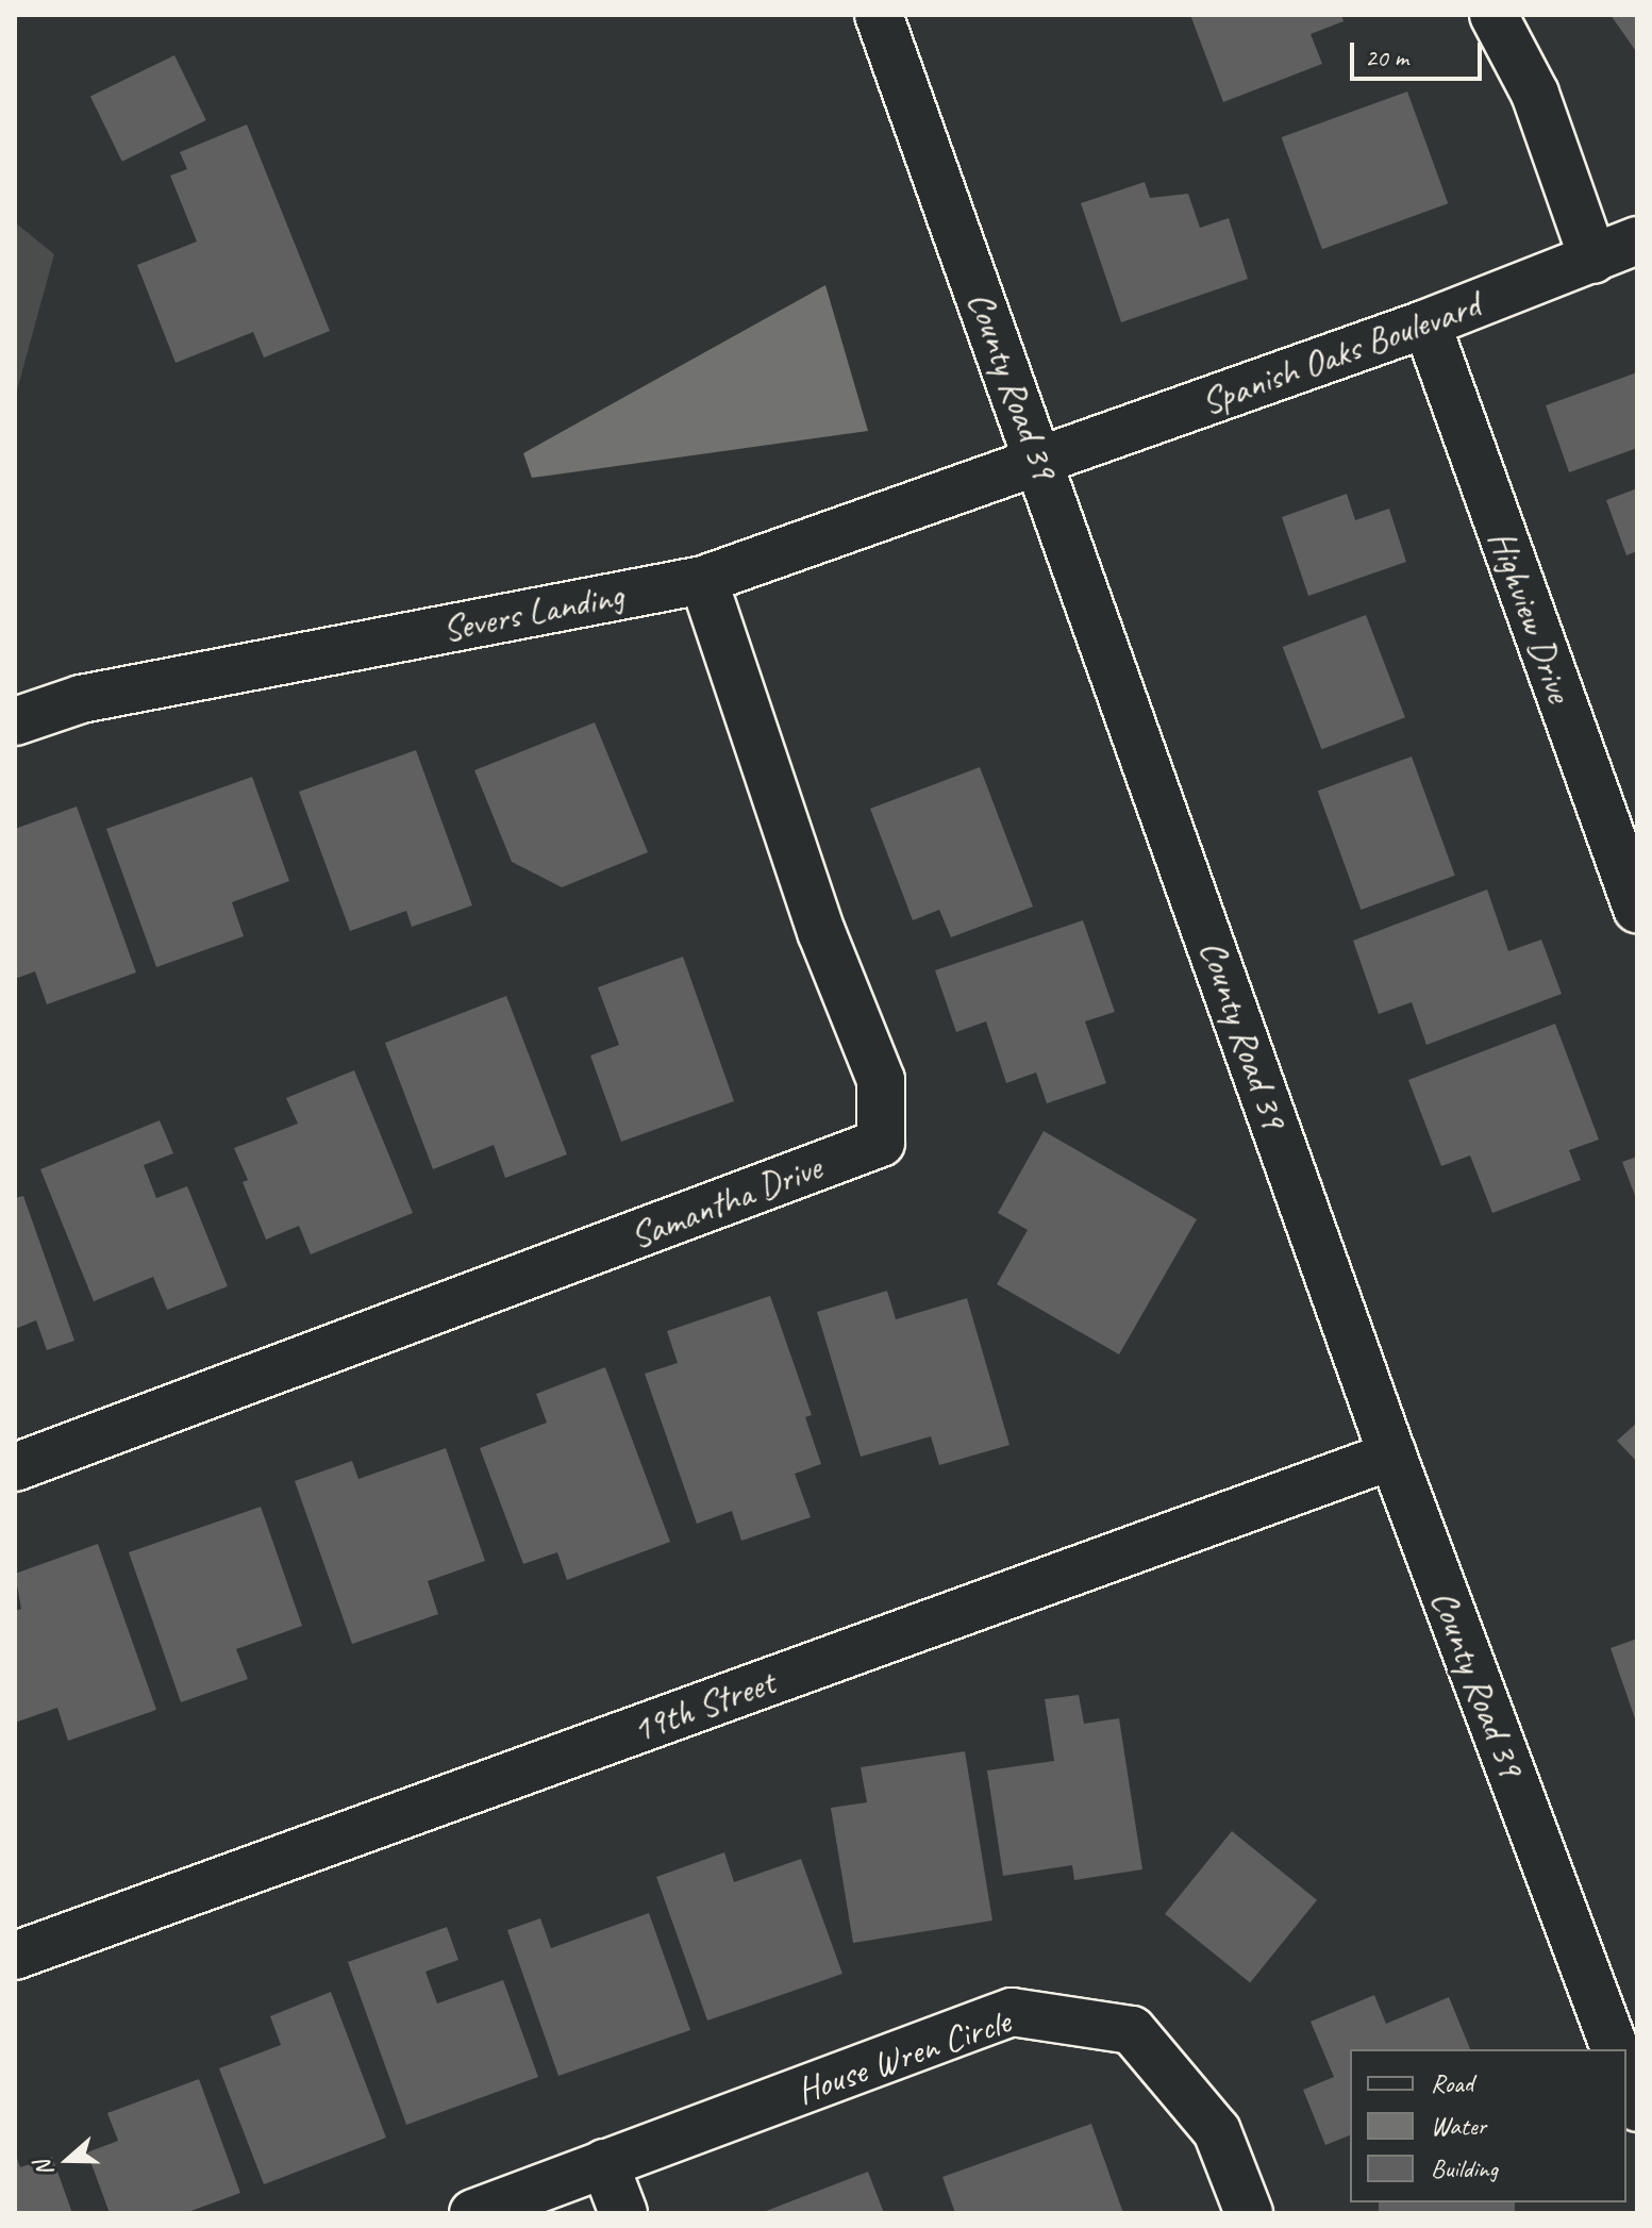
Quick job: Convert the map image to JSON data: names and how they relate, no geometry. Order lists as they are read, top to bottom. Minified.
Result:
{"streets":{"street":["Spanish Oaks Boulevard","County Road 39","Severs Landing","Highview Drive","Samantha Drive","19th Street","House Wren Circle"]},"crossings":[["Spanish Oaks Boulevard","County Road 39"],["Spanish Oaks Boulevard","Severs Landing"],["Spanish Oaks Boulevard","Highview Drive"],["County Road 39","Severs Landing"],["County Road 39","19th Street"],["Severs Landing","Samantha Drive"]],"legend":["Road","Water","Building"],"scale_bar":"20 m","north":"left"}
